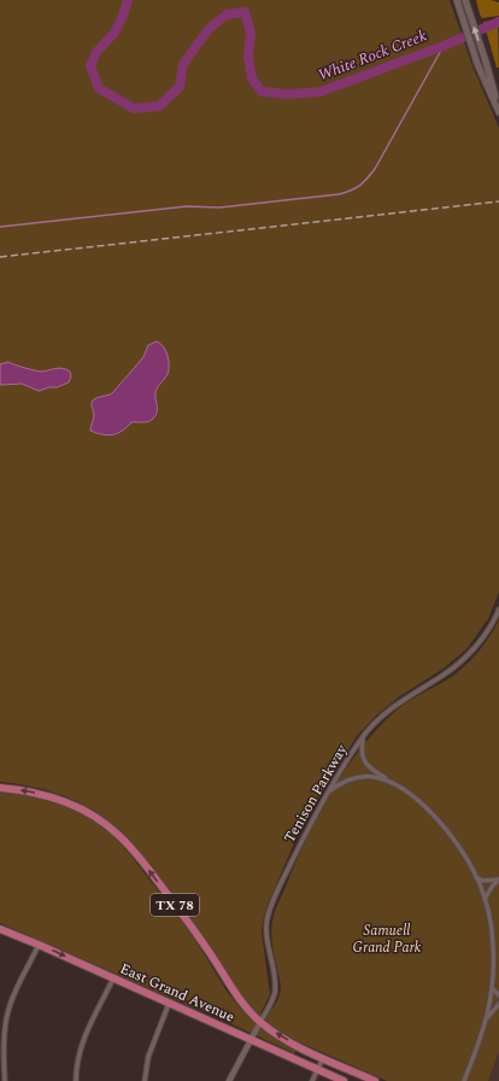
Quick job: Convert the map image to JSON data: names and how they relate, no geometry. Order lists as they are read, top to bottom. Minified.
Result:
{"streets":{"main road":["TX 78","East Grand Avenue"],"street":["Tenison Parkway"]},"crossings":[["Tenison Parkway","East Grand Avenue"]],"water":["White Rock Creek"],"parks":["Samuell Grand Park"]}
